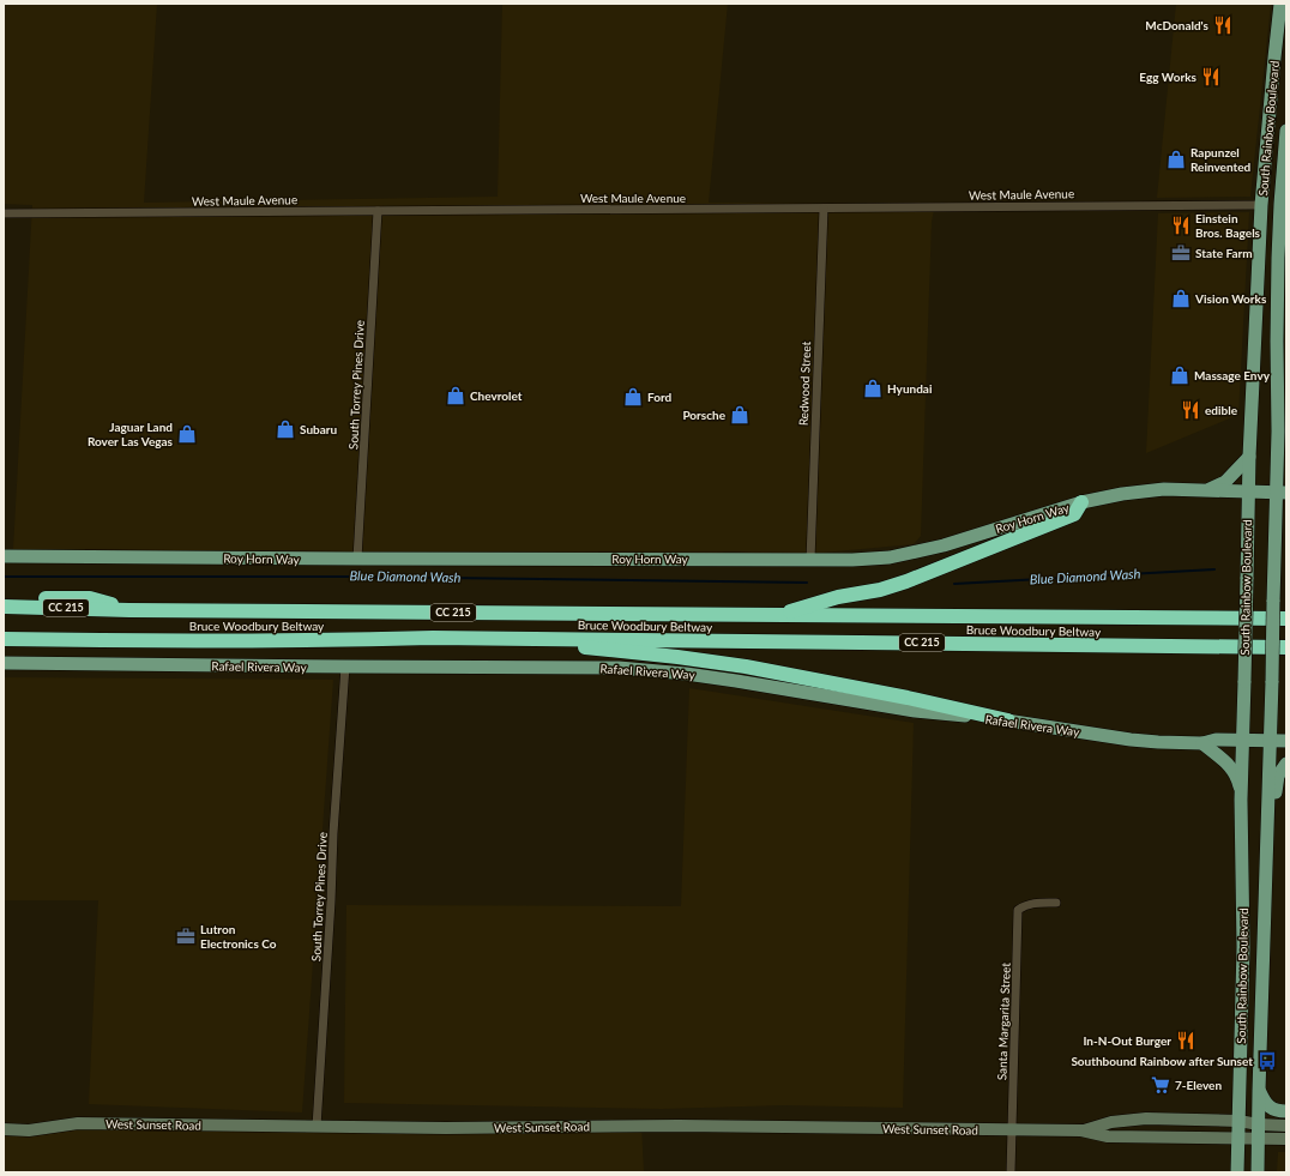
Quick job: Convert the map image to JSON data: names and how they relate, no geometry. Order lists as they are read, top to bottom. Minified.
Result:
{"streets":{"highway":["CC 215","Bruce Woodbury Beltway"],"main road":["South Rainbow Boulevard","Roy Horn Way","Rafael Rivera Way","West Sunset Road"],"street":["West Maule Avenue","Redwood Street","South Torrey Pines Drive","Santa Margarita Street"]},"crossings":[["South Rainbow Boulevard","West Maule Avenue"],["South Rainbow Boulevard","Roy Horn Way"],["South Rainbow Boulevard","Rafael Rivera Way"],["South Rainbow Boulevard","West Sunset Road"],["West Maule Avenue","Redwood Street"],["West Maule Avenue","South Torrey Pines Drive"],["Redwood Street","Roy Horn Way"],["South Torrey Pines Drive","Roy Horn Way"],["South Torrey Pines Drive","Rafael Rivera Way"],["South Torrey Pines Drive","West Sunset Road"],["Santa Margarita Street","West Sunset Road"]],"water":["Blue Diamond Wash"],"places":{"restaurant":["McDonald's","Egg Works","Einstein Bros. Bagels","edible","In-N-Out Burger"],"shop":["Rapunzel Reinvented","Vision Works","Massage Envy","Hyundai","Chevrolet","Ford","Porsche","Subaru","Jaguar Land Rover Las Vegas"],"office":["State Farm","Lutron Electronics Co"],"bus stop":["Southbound Rainbow after Sunset"],"supermarket":["7-Eleven"]}}
